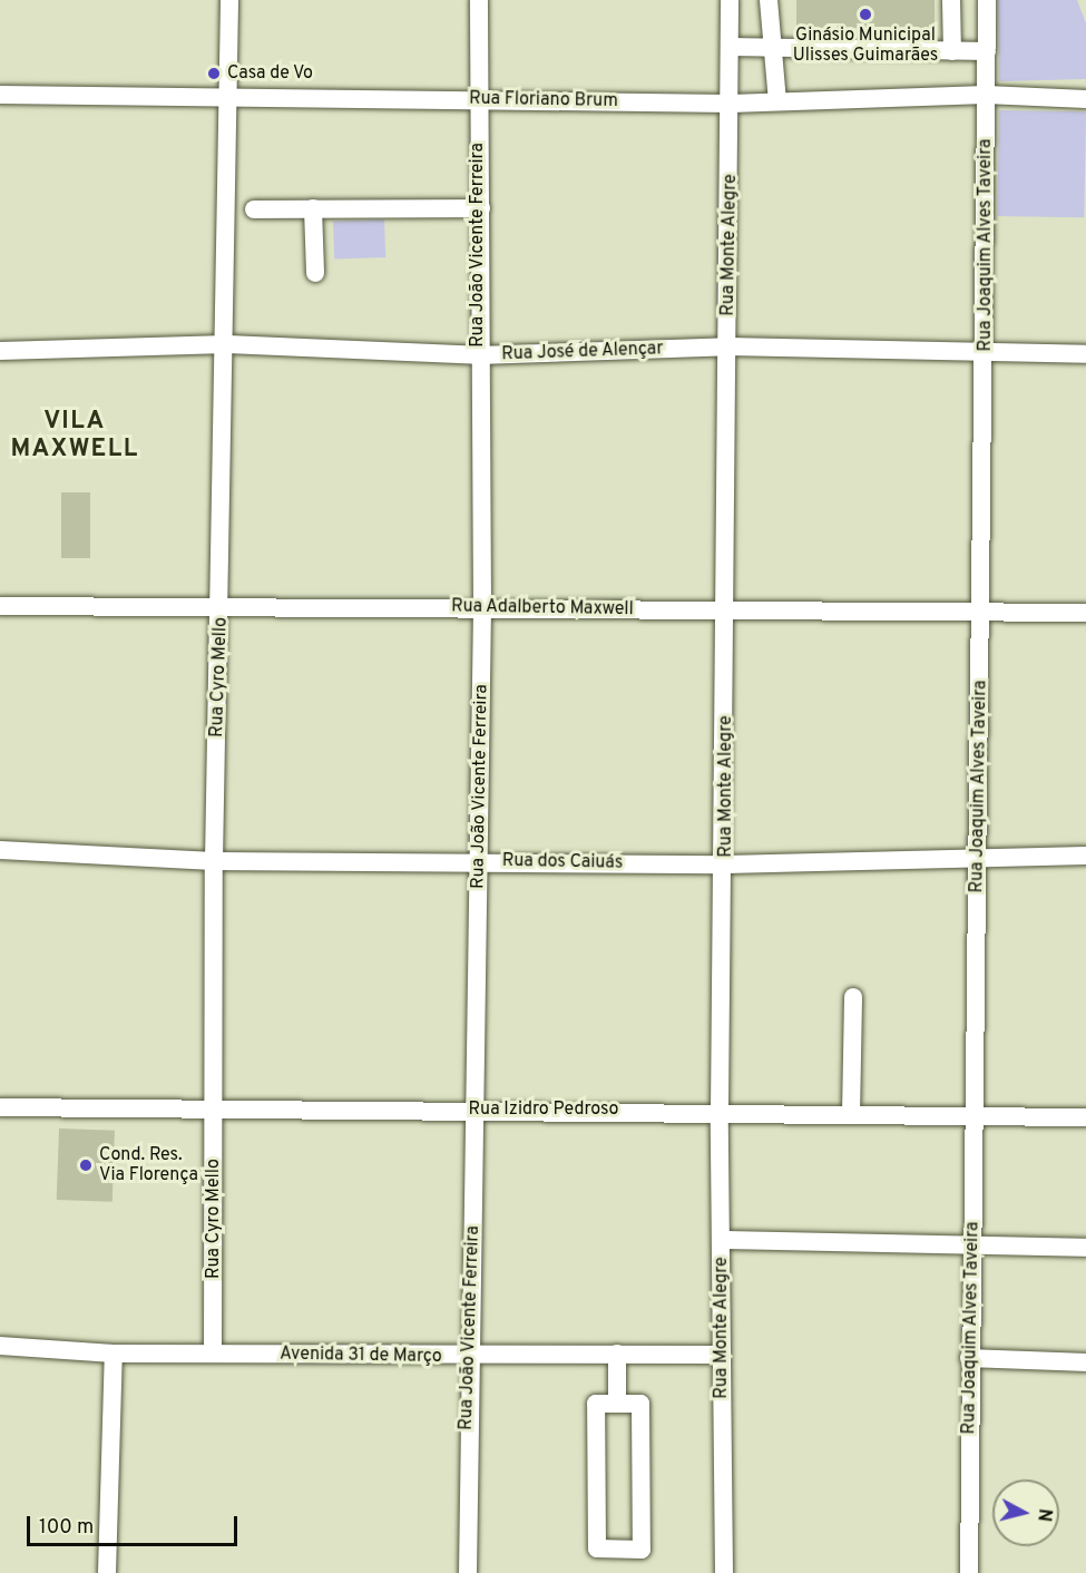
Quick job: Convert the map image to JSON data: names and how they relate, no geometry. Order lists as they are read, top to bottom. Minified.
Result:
{"streets":{"street":["Rua Floriano Brum","Rua João Vicente Ferreira","Rua Monte Alegre","Rua Joaquim Alves Taveira","Rua José de Alençar","Rua Adalberto Maxwell","Rua Cyro Mello","Rua dos Caiuás","Rua Izidro Pedroso","Avenida 31 de Março"]},"crossings":[["Rua Floriano Brum","Rua João Vicente Ferreira"],["Rua Floriano Brum","Rua Monte Alegre"],["Rua Floriano Brum","Rua Joaquim Alves Taveira"],["Rua Floriano Brum","Rua Cyro Mello"],["Rua João Vicente Ferreira","Rua José de Alençar"],["Rua João Vicente Ferreira","Rua Adalberto Maxwell"],["Rua João Vicente Ferreira","Rua dos Caiuás"],["Rua João Vicente Ferreira","Rua Izidro Pedroso"],["Rua João Vicente Ferreira","Avenida 31 de Março"],["Rua Monte Alegre","Rua José de Alençar"],["Rua Monte Alegre","Rua Adalberto Maxwell"],["Rua Monte Alegre","Rua dos Caiuás"],["Rua Monte Alegre","Rua Izidro Pedroso"],["Rua Monte Alegre","Avenida 31 de Março"],["Rua Joaquim Alves Taveira","Rua José de Alençar"],["Rua Joaquim Alves Taveira","Rua Adalberto Maxwell"],["Rua Joaquim Alves Taveira","Rua dos Caiuás"],["Rua Joaquim Alves Taveira","Rua Izidro Pedroso"],["Rua José de Alençar","Rua Cyro Mello"],["Rua Adalberto Maxwell","Rua Cyro Mello"],["Rua Cyro Mello","Rua dos Caiuás"],["Rua Cyro Mello","Rua Izidro Pedroso"],["Rua Cyro Mello","Avenida 31 de Março"]],"districts":["VILA MAXWELL"],"places":["Ginásio Municipal Ulisses Guimarães","Casa de Vo","Cond. Res. Via Florença"],"scale_bar":"100 m","north":"right"}
